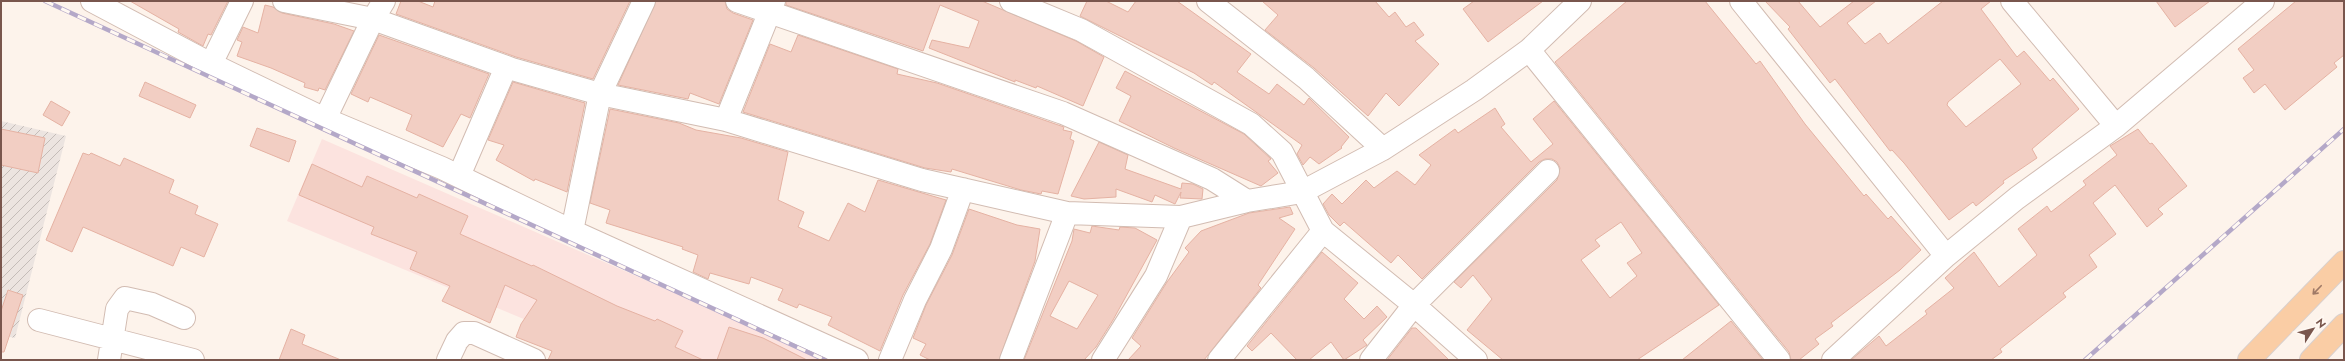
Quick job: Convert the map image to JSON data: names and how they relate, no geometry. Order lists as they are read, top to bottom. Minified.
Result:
{"north":"top right"}
